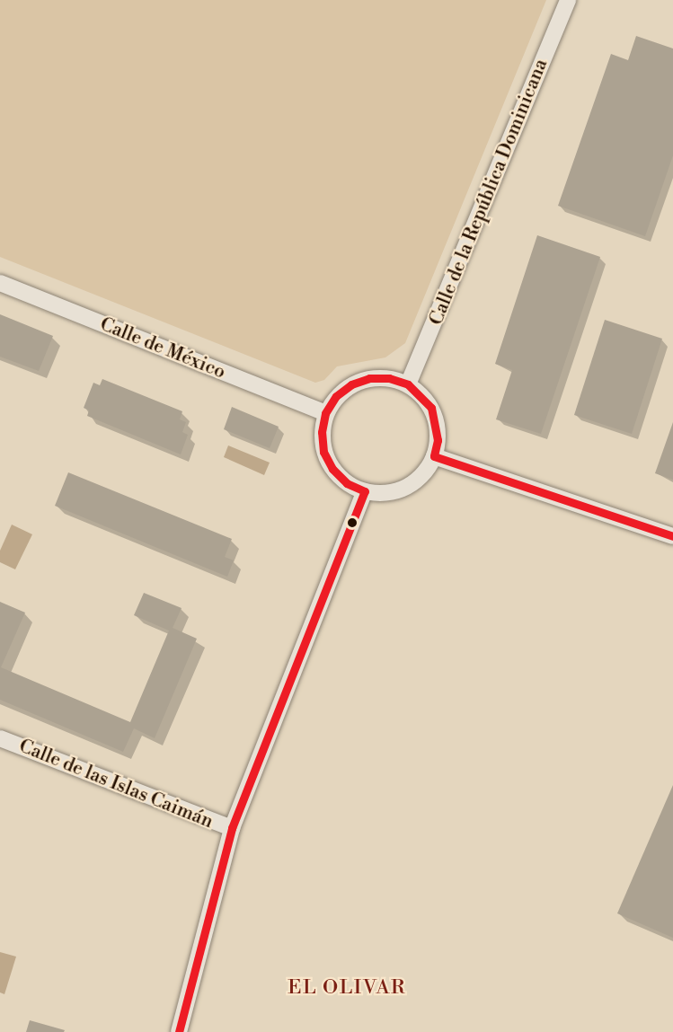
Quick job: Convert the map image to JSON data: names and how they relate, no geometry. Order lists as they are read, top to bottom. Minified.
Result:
{"streets":{"street":["Calle de la República Dominicana","Calle de México","Calle de las Islas Caimán"]},"crossings":[["Calle de la República Dominicana","Calle de México"]],"districts":["EL OLIVAR"]}
